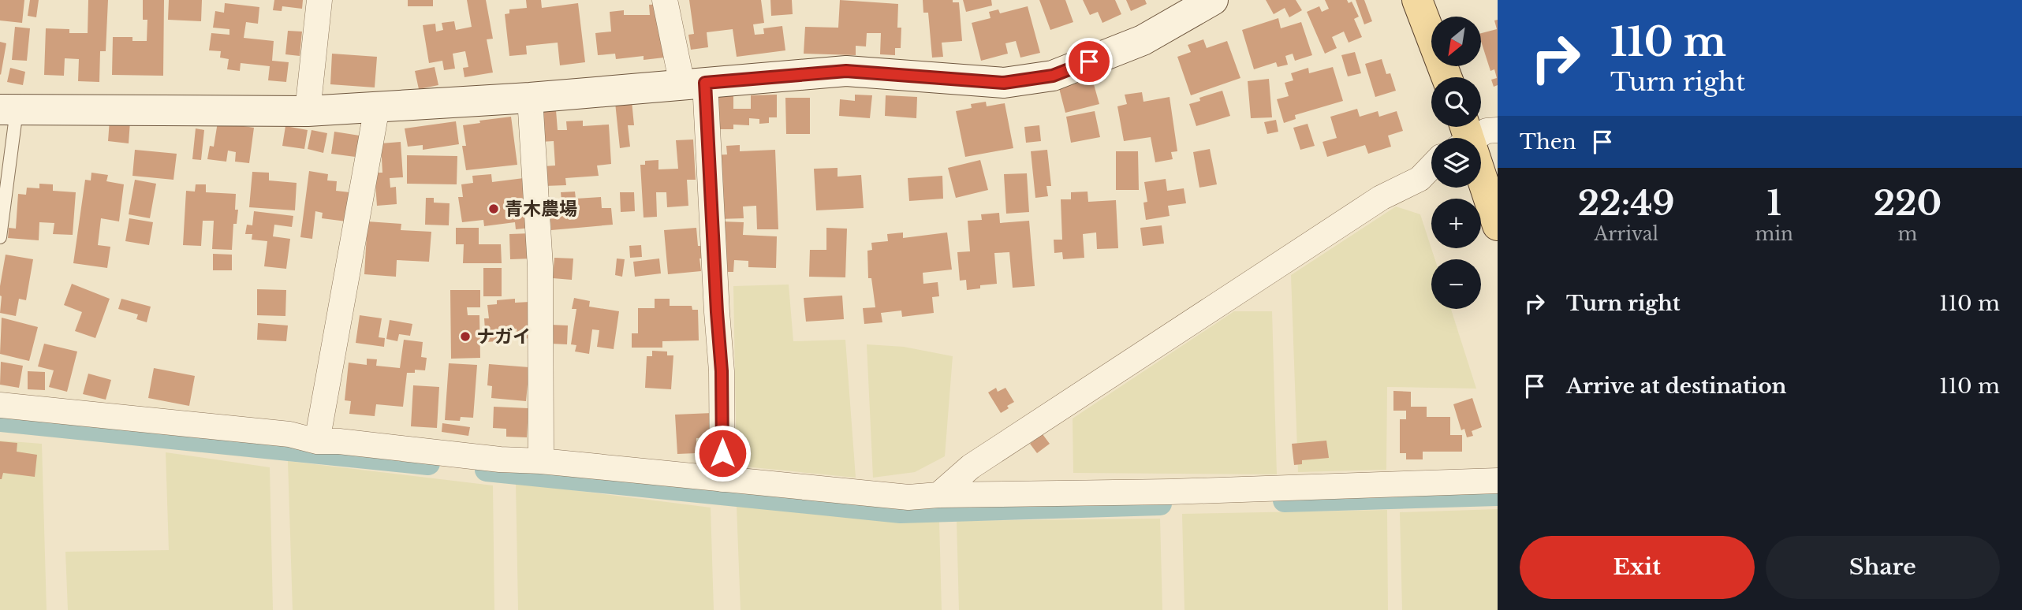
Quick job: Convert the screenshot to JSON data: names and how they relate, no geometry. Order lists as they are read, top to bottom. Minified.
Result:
{"places":["青木農場","ナガイ"],"north":"bottom left","page":{"turn":["110 m","Turn right"],"map_buttons":["+","−"],"then":"Then","eta":["22:49","Arrival","1","min","220","m"],"list":[{"name":"Turn right","value":"110 m"},{"name":"Arrive at destination","value":"110 m"}],"buttons":["Exit","Share"]}}
